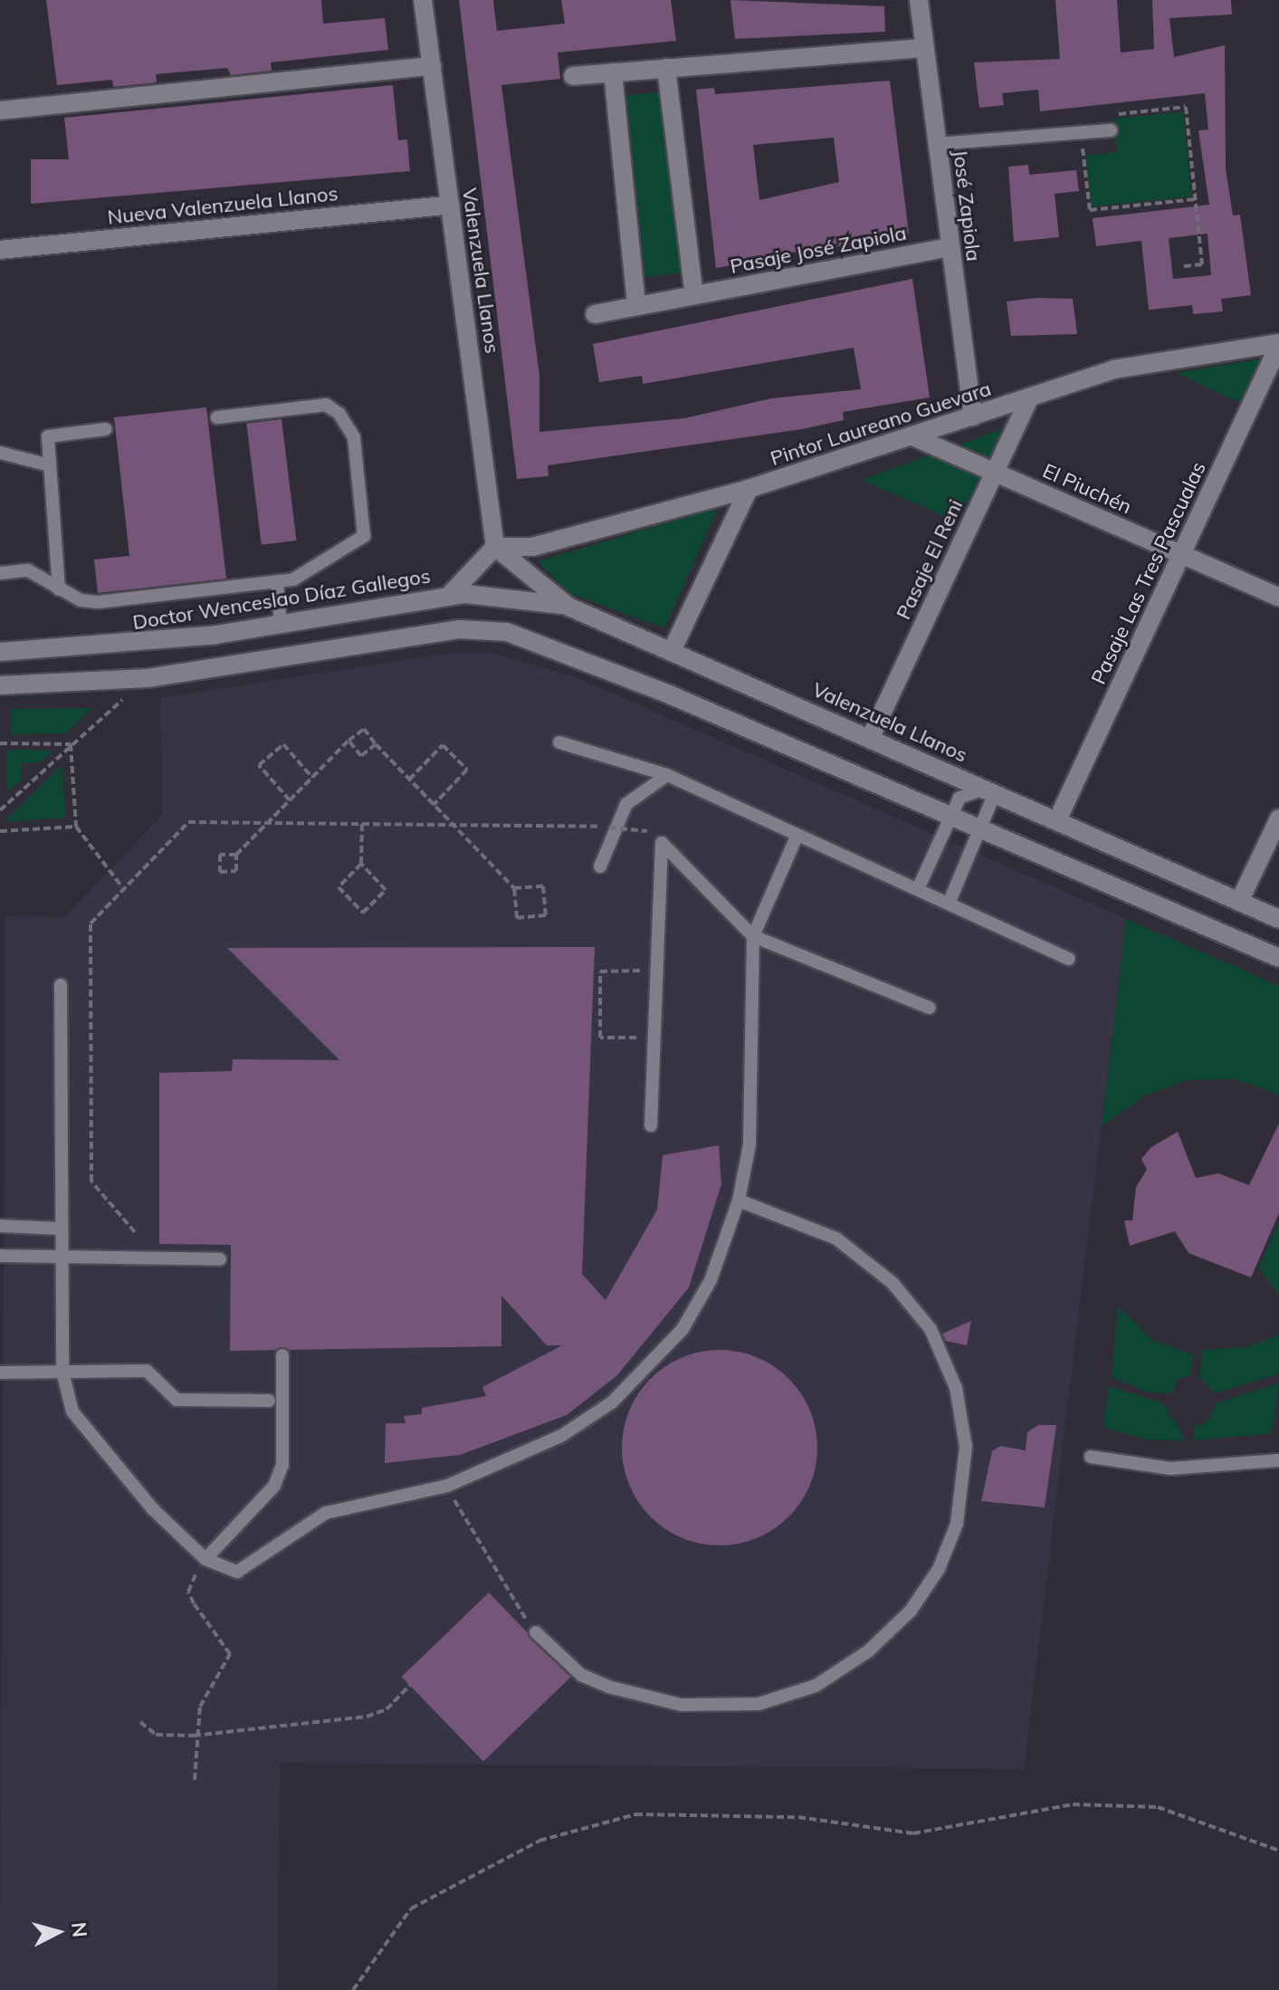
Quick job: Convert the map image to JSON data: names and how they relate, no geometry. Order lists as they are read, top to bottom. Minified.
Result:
{"streets":{"street":["Nueva Valenzuela Llanos","José Zapiola","Pasaje José Zapiola","Valenzuela Llanos","Pintor Laureano Guevara","El Piuchén","Pasaje El Reni","Pasaje Las Tres Pascualas","Doctor Wenceslao Díaz Gallegos"]},"crossings":[["Nueva Valenzuela Llanos","Valenzuela Llanos"],["José Zapiola","Pasaje José Zapiola"],["José Zapiola","Pintor Laureano Guevara"],["Valenzuela Llanos","Pintor Laureano Guevara"],["Valenzuela Llanos","Pasaje El Reni"],["Valenzuela Llanos","Pasaje Las Tres Pascualas"],["Valenzuela Llanos","Doctor Wenceslao Díaz Gallegos"],["Pintor Laureano Guevara","El Piuchén"],["Pintor Laureano Guevara","Pasaje El Reni"],["Pintor Laureano Guevara","Pasaje Las Tres Pascualas"],["El Piuchén","Pasaje El Reni"],["El Piuchén","Pasaje Las Tres Pascualas"]],"north":"right"}
